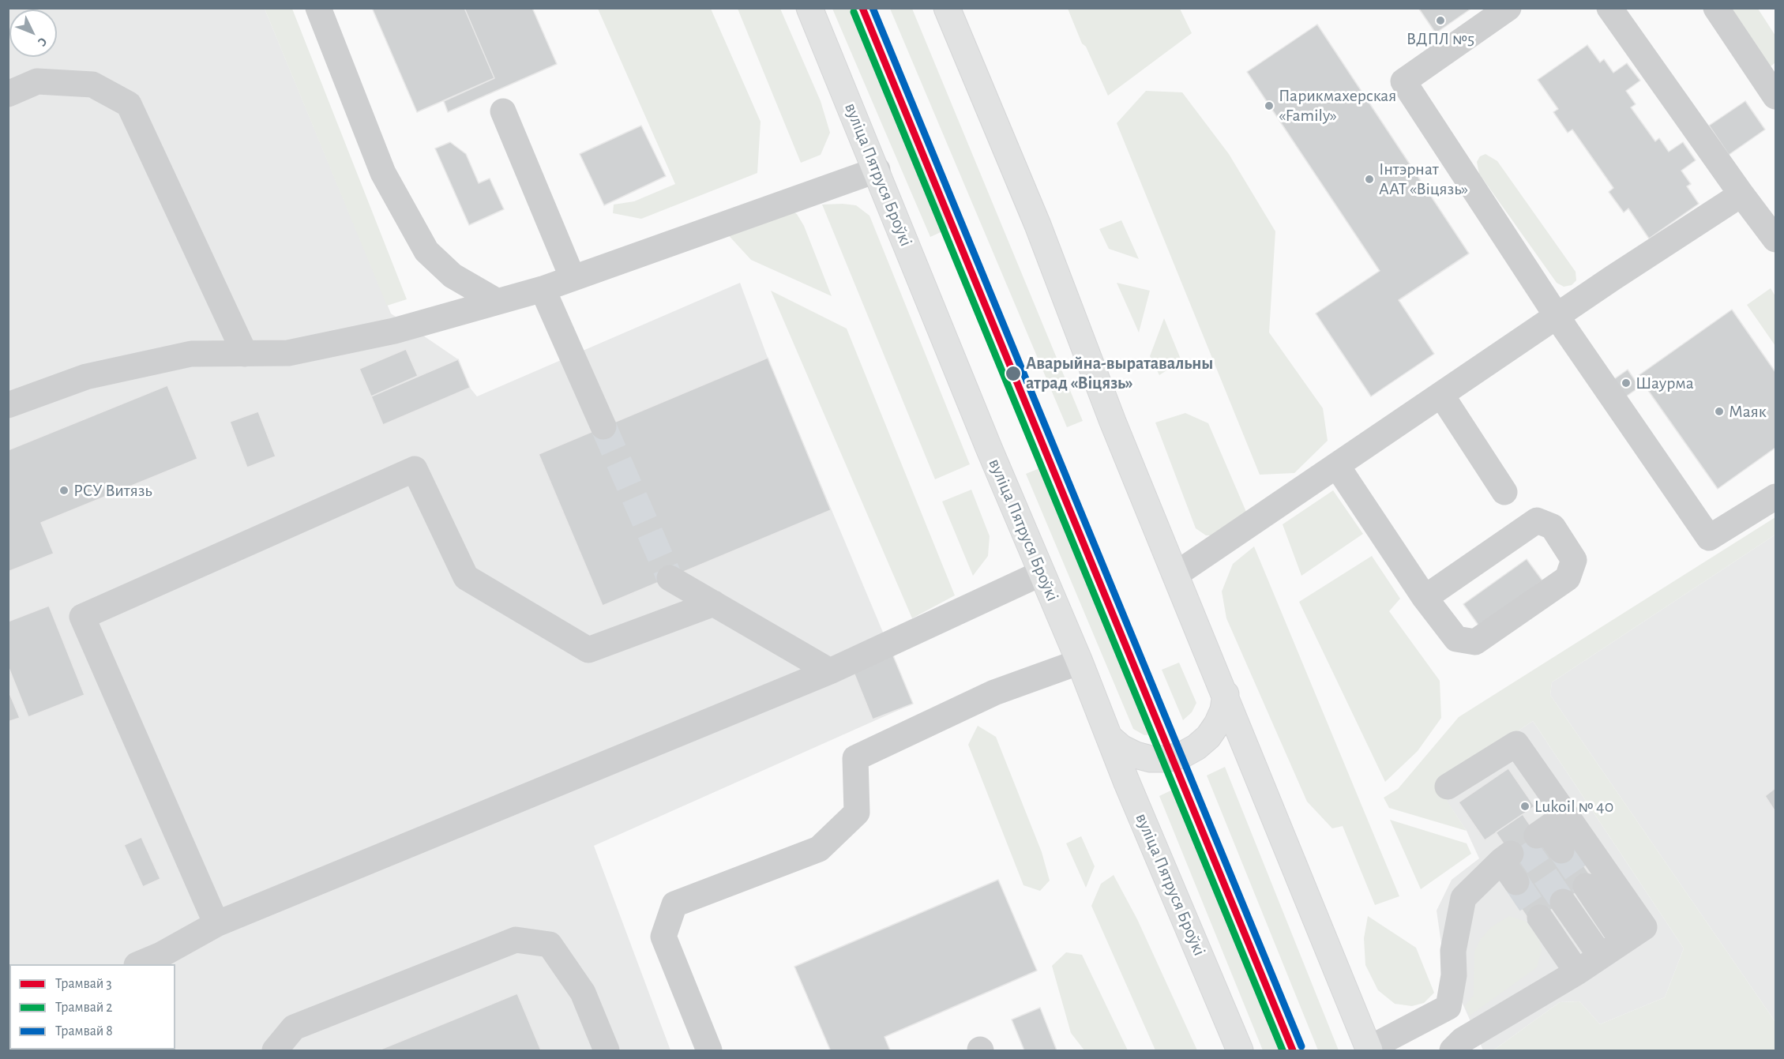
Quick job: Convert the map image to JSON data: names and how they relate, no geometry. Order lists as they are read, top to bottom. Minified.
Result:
{"streets":{"main road":["вуліца Пятруся Броўкі"]},"places":["ВДПЛ №5","Парикмахерская «Family»","Інтэрнат ААТ «Віцязь»","Аварыйна-выратавальны атрад «Віцязь»","Шаурма","Маяк","РСУ Витязь","Lukoil № 40"],"lines":["tram line 3","tram line 8","tram line 2"],"legend":["Трамвай 3","Трамвай 2","Трамвай 8"],"north":"bottom right"}
